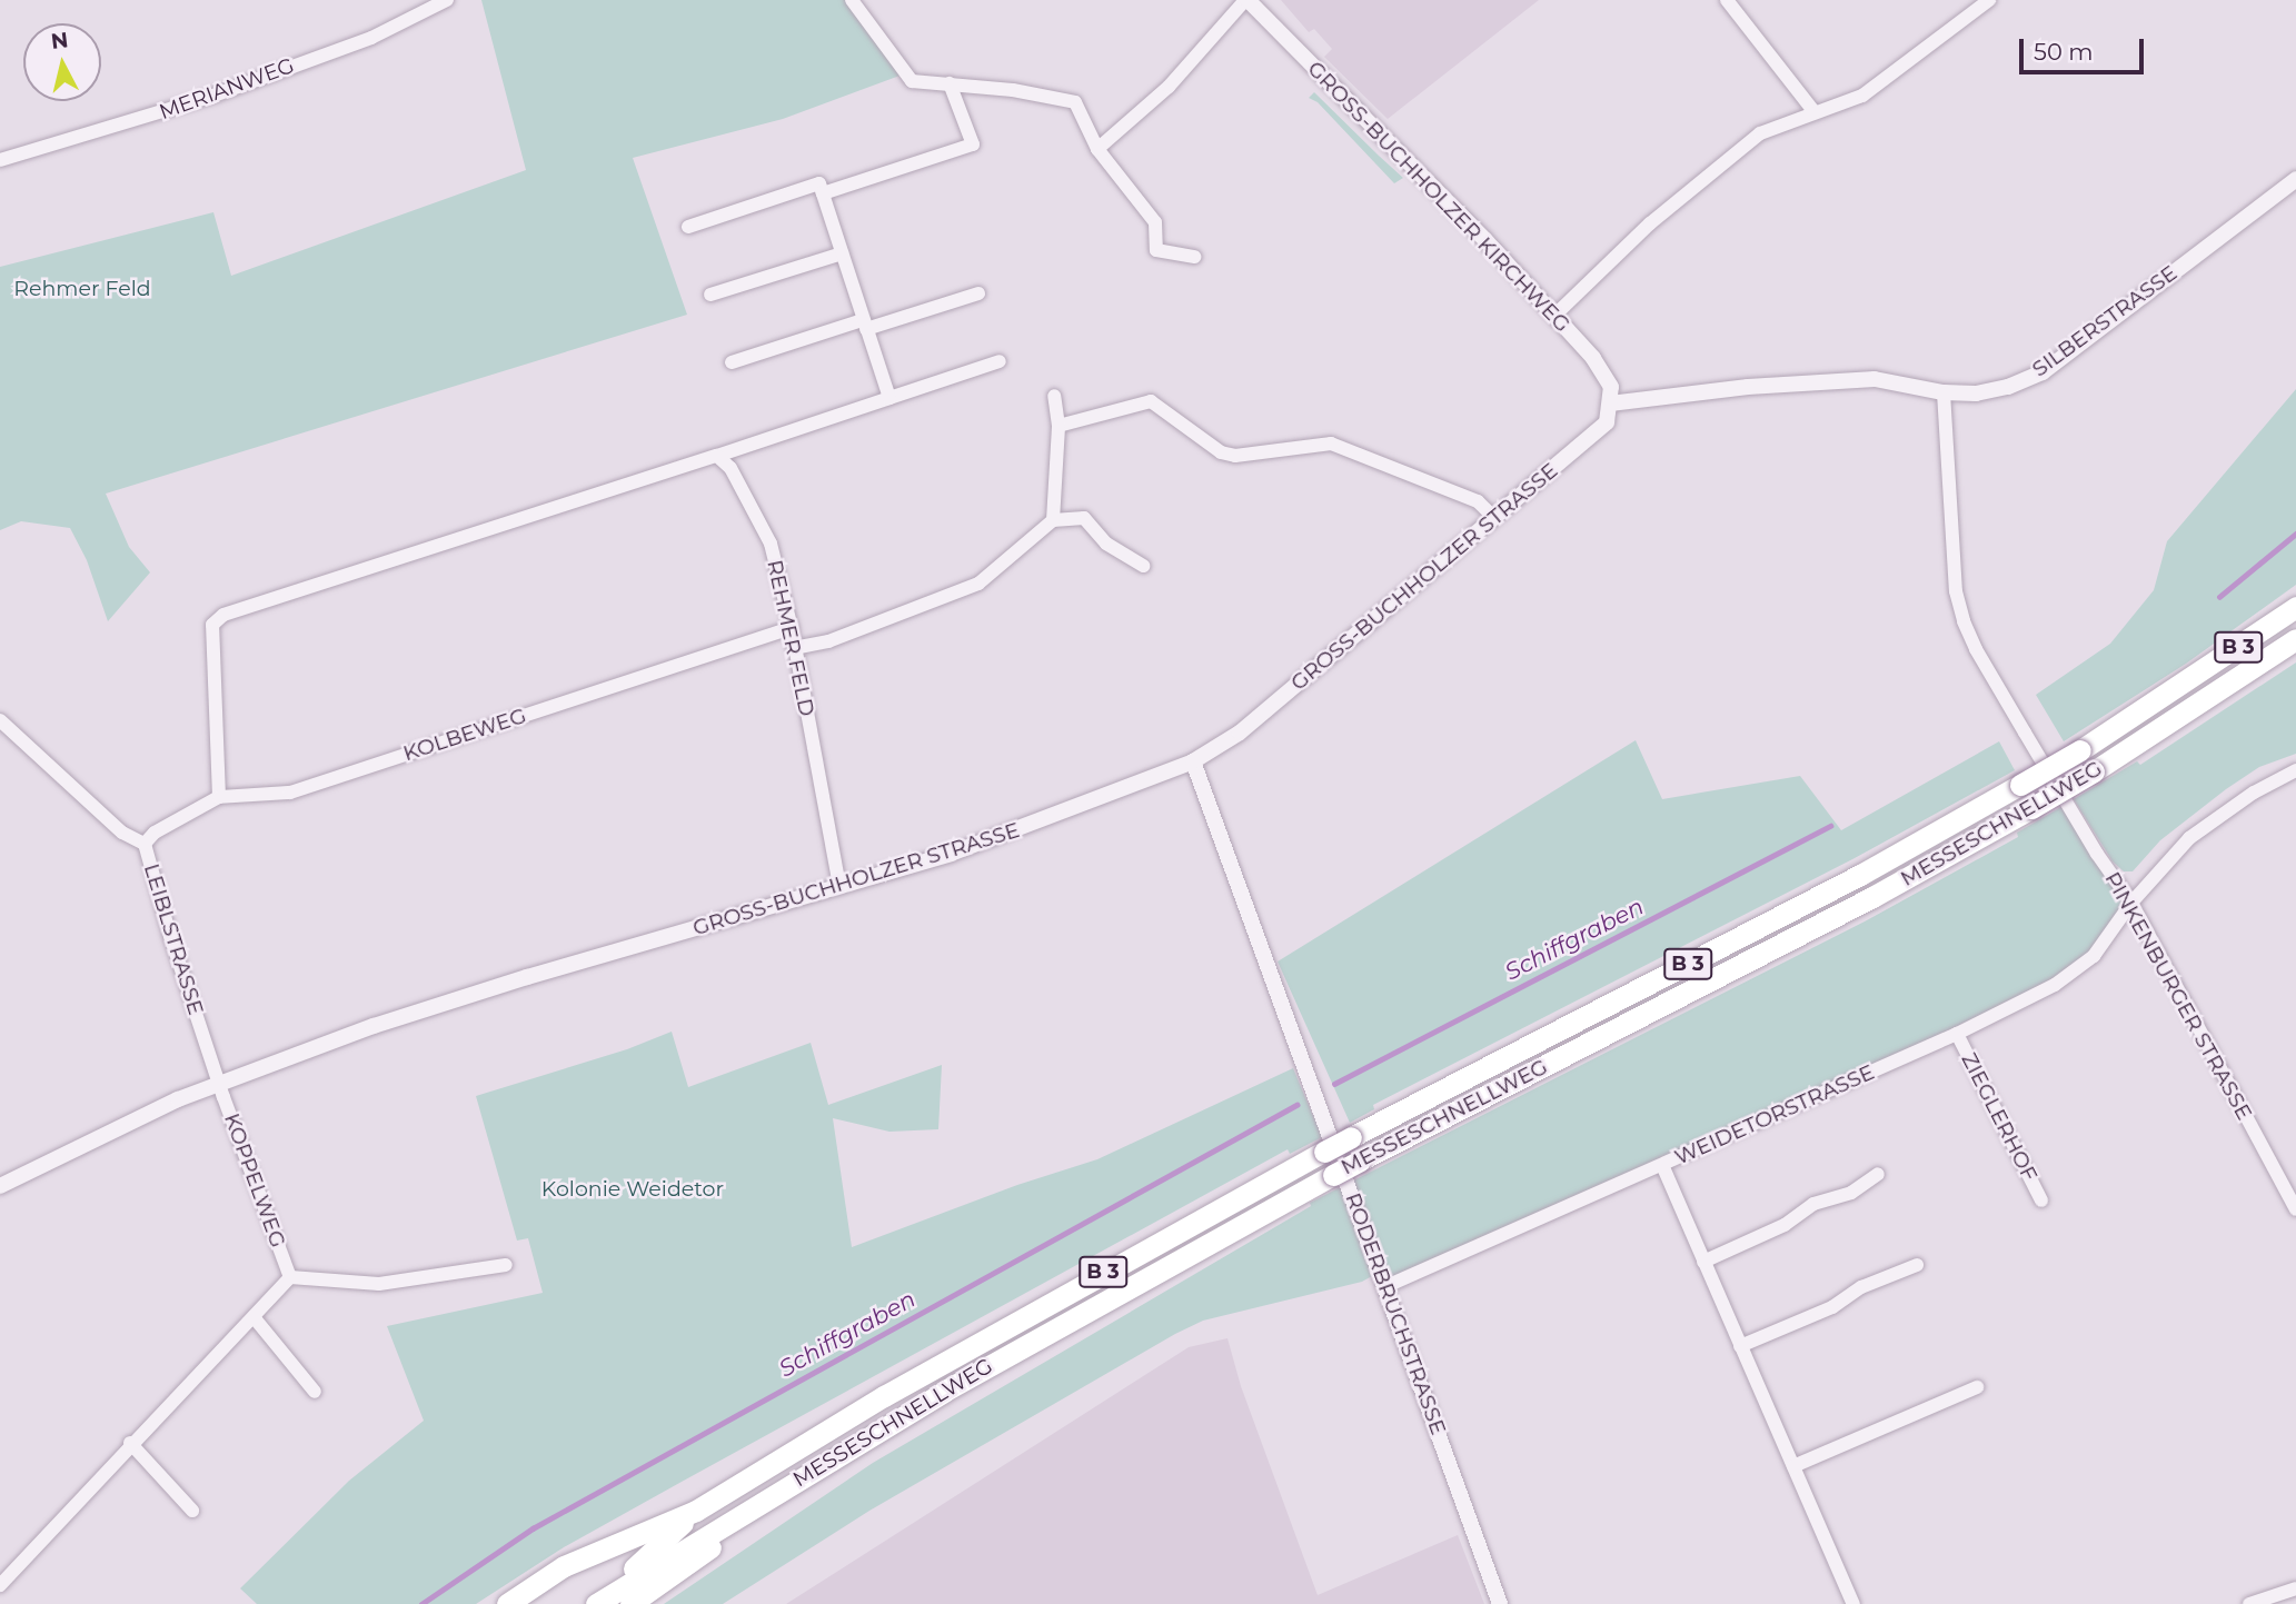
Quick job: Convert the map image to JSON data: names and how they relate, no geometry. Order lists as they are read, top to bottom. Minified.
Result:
{"streets":{"highway":["B 3","MESSESCHNELLWEG"],"street":["MERIANWEG","GROSS-BUCHHOLZER KIRCHWEG","SILBERSTRASSE","GROSS-BUCHHOLZER STRASSE","REHMER FELD","KOLBEWEG","LEIBLSTRASSE","PINKENBURGER STRASSE","WEIDETORSTRASSE","ZIEGLERHOF","KOPPELWEG","RODERBRUCHSTRASSE"]},"crossings":[["GROSS-BUCHHOLZER KIRCHWEG","SILBERSTRASSE"],["GROSS-BUCHHOLZER KIRCHWEG","GROSS-BUCHHOLZER STRASSE"],["SILBERSTRASSE","GROSS-BUCHHOLZER STRASSE"],["SILBERSTRASSE","PINKENBURGER STRASSE"],["GROSS-BUCHHOLZER STRASSE","REHMER FELD"],["GROSS-BUCHHOLZER STRASSE","LEIBLSTRASSE"],["GROSS-BUCHHOLZER STRASSE","KOPPELWEG"],["GROSS-BUCHHOLZER STRASSE","RODERBRUCHSTRASSE"],["REHMER FELD","KOLBEWEG"],["KOLBEWEG","LEIBLSTRASSE"],["LEIBLSTRASSE","KOPPELWEG"],["PINKENBURGER STRASSE","WEIDETORSTRASSE"],["WEIDETORSTRASSE","ZIEGLERHOF"],["WEIDETORSTRASSE","RODERBRUCHSTRASSE"]],"water":["Schiffgraben"],"parks":["Rehmer Feld","Kolonie Weidetor"],"scale_bar":"50 m","north":"top"}
